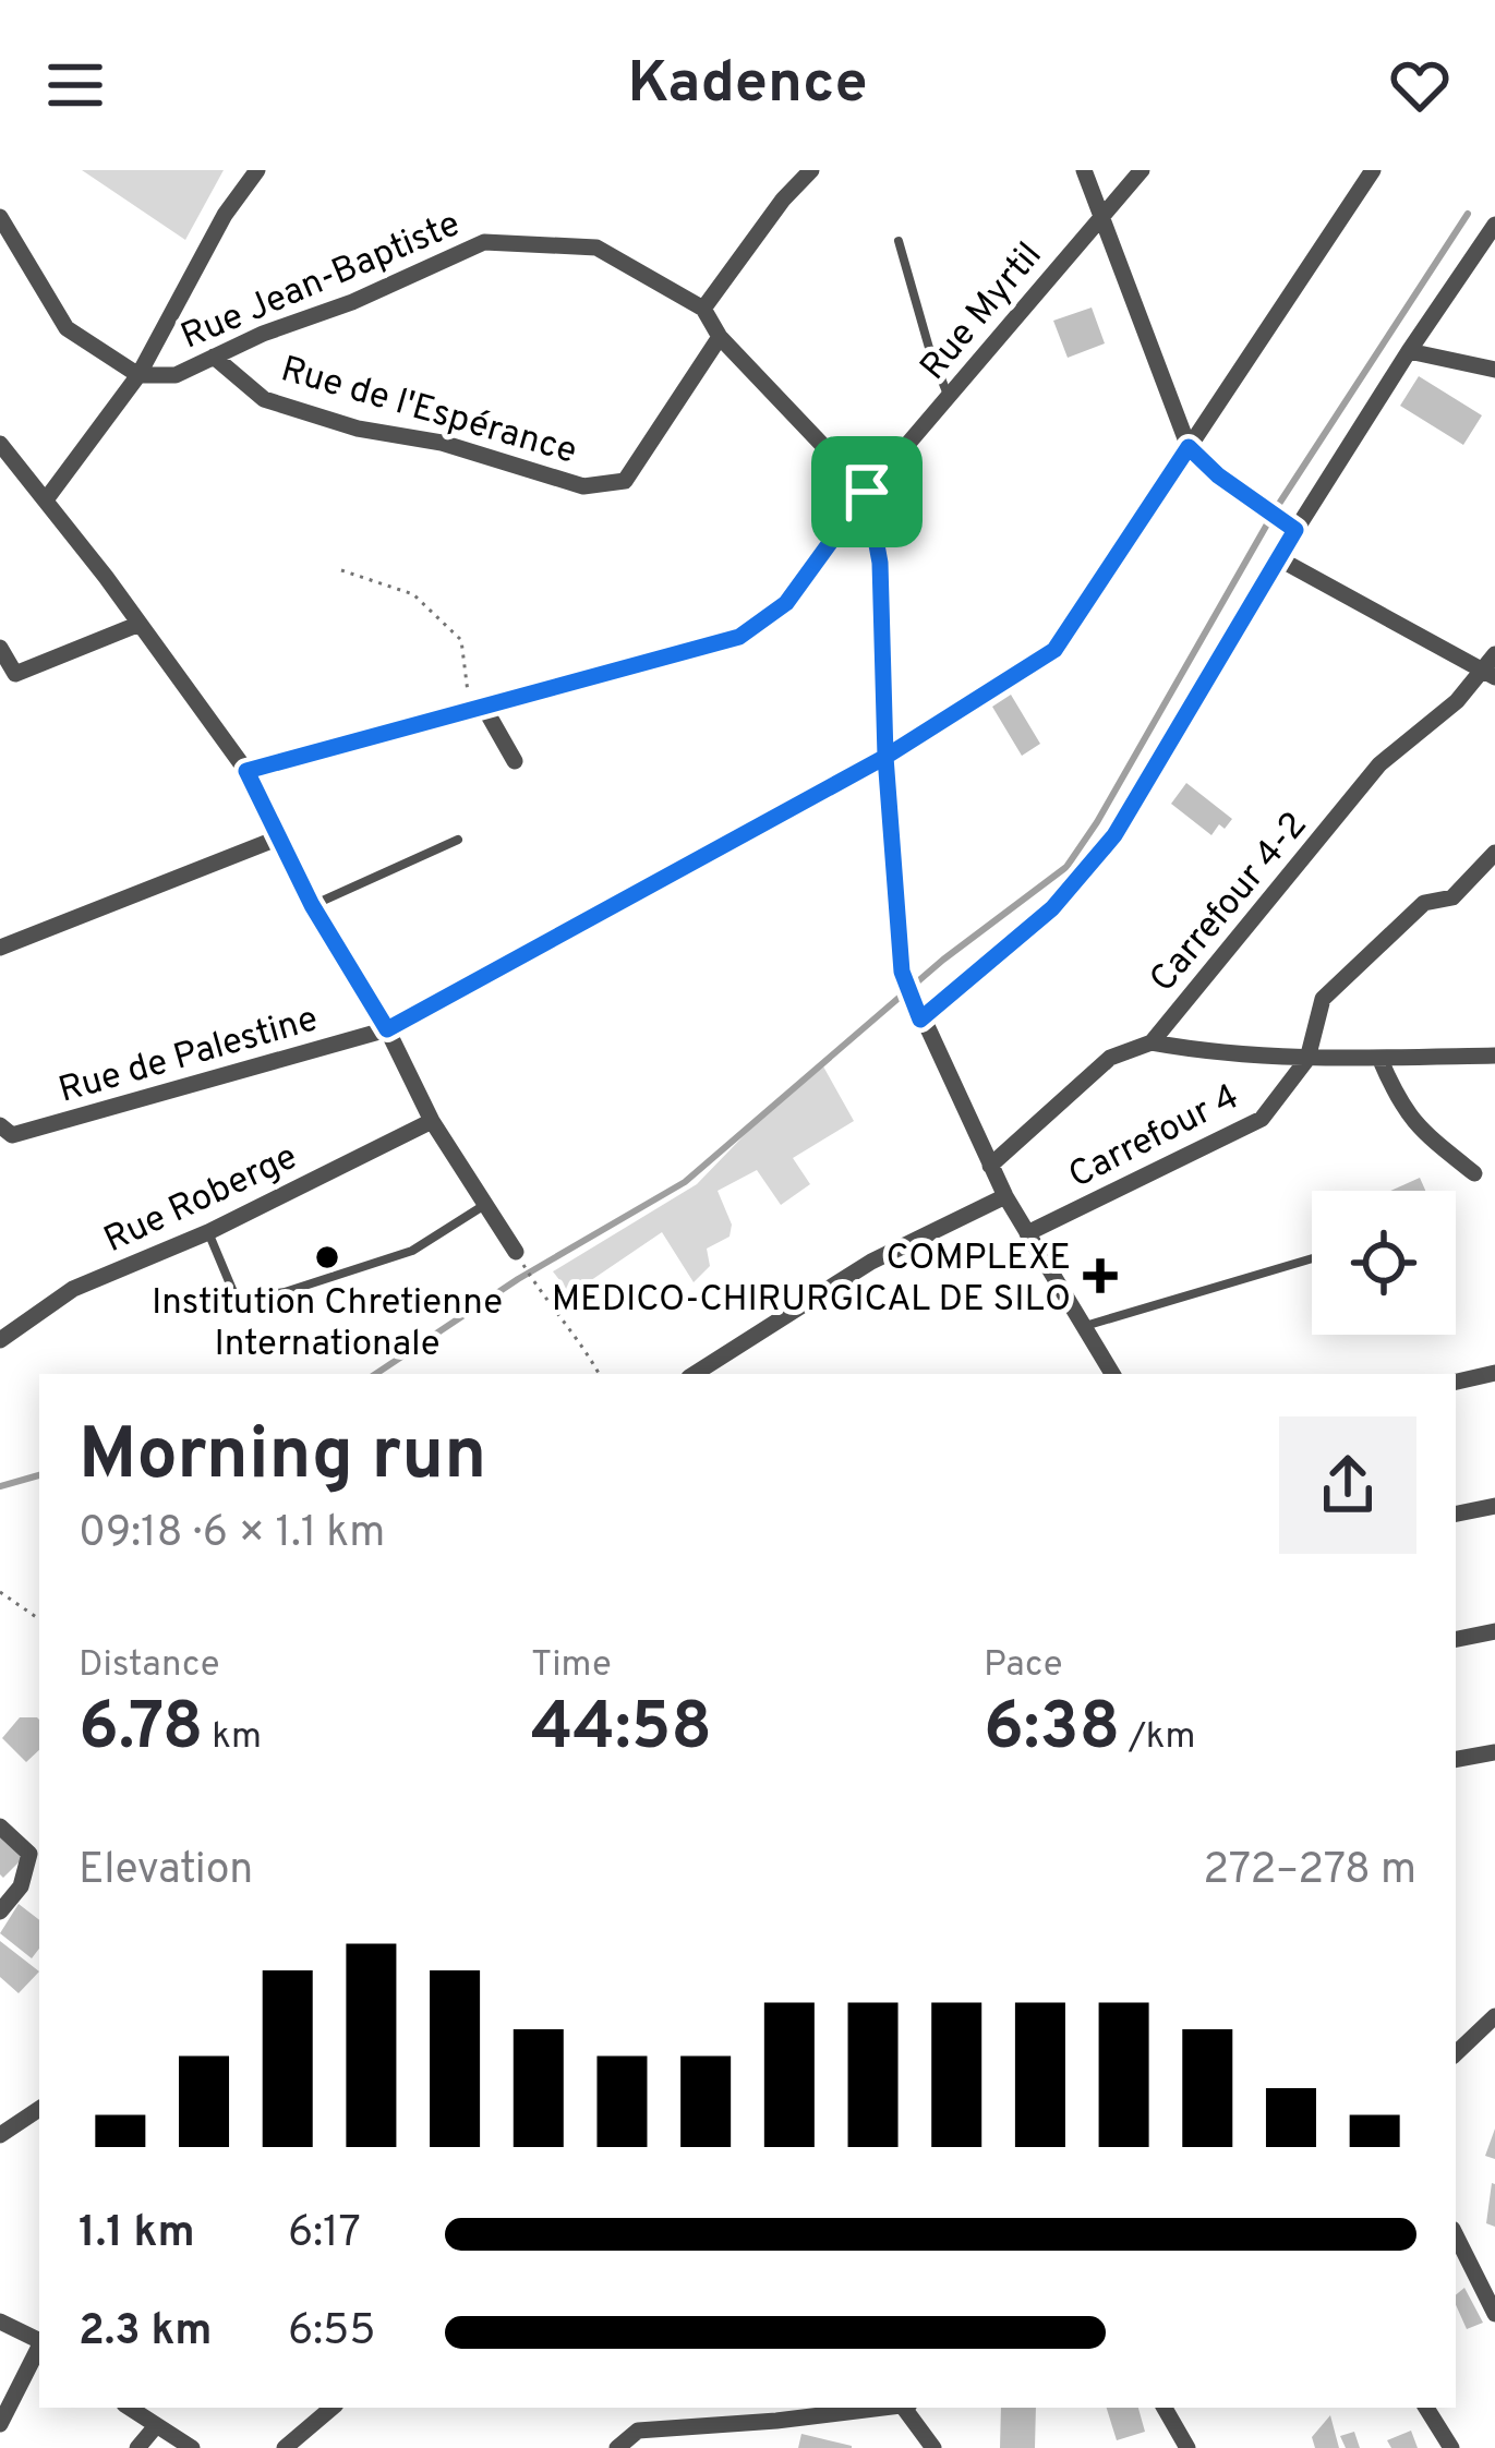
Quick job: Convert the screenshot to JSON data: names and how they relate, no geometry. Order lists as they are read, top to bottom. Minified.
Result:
{"streets":{"street":["Rue Jean-Baptiste","Rue Myrtil","Rue de l'Espérance","Carrefour 4-2","Rue de Palestine","Carrefour 4","Rue Roberge"]},"crossings":[["Rue Jean-Baptiste","Rue Myrtil"],["Rue Jean-Baptiste","Rue de l'Espérance"]],"places":{"other":["Institution Chretienne Internationale"],"health":["COMPLEXE MEDICO-CHIRURGICAL DE SILO"]},"page":{"header":"Kadence","heading":["Morning run","09:18 · 6 × 1.1 km"],"stats":[["Distance","6.78 km"],["Time","44:58"],["Pace","6:38 /km"]],"chart":["Elevation","272–278 m"],"list":[{"name":"1.1 km","note":"6:17"},{"name":"2.3 km","note":"6:55"}]}}
